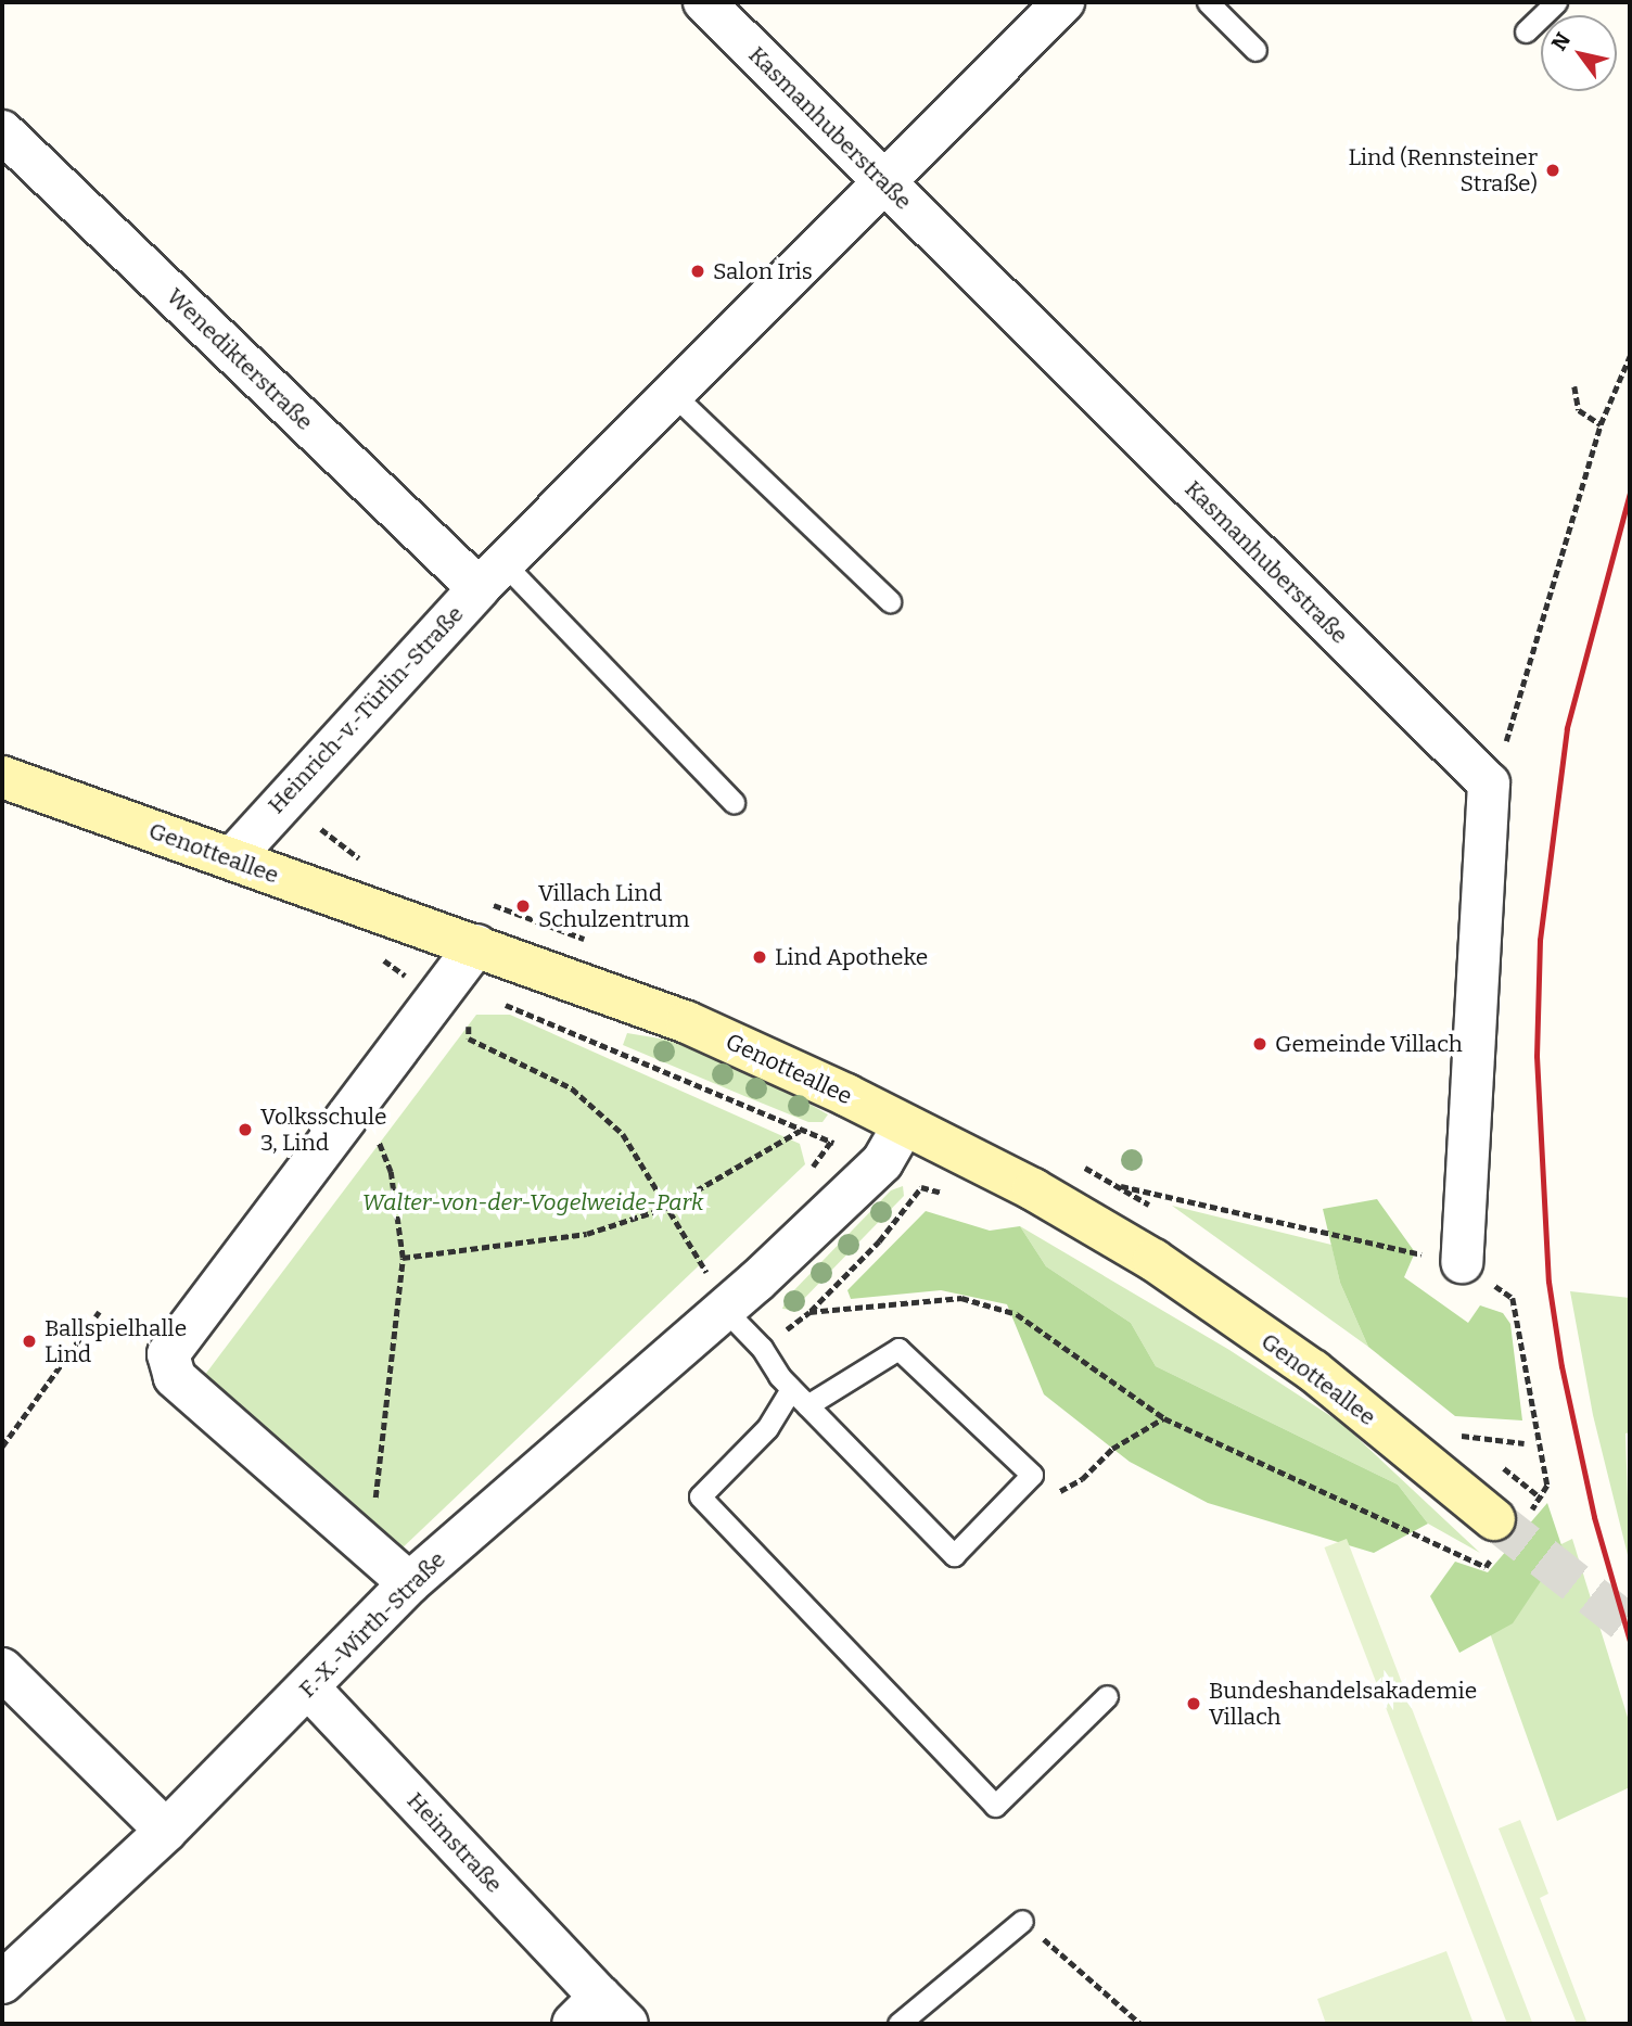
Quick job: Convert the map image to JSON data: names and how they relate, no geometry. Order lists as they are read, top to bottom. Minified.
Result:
{"streets":{"main road":["Genotteallee"],"street":["Kasmanhuberstraße","Wenedikterstraße","Heinrich-v.-Türlin-Straße","F.-X.-Wirth-Straße","Heimstraße"]},"crossings":[["Kasmanhuberstraße","Heinrich-v.-Türlin-Straße"],["Wenedikterstraße","Heinrich-v.-Türlin-Straße"],["Heinrich-v.-Türlin-Straße","Genotteallee"],["Genotteallee","F.-X.-Wirth-Straße"],["F.-X.-Wirth-Straße","Heimstraße"]],"parks":["Walter-von-der-Vogelweide-Park"],"places":["Lind (Rennsteiner Straße)","Salon Iris","Villach Lind Schulzentrum","Lind Apotheke","Gemeinde Villach","Volksschule 3, Lind","Ballspielhalle Lind","Bundeshandelsakademie Villach"],"north":"top left"}
